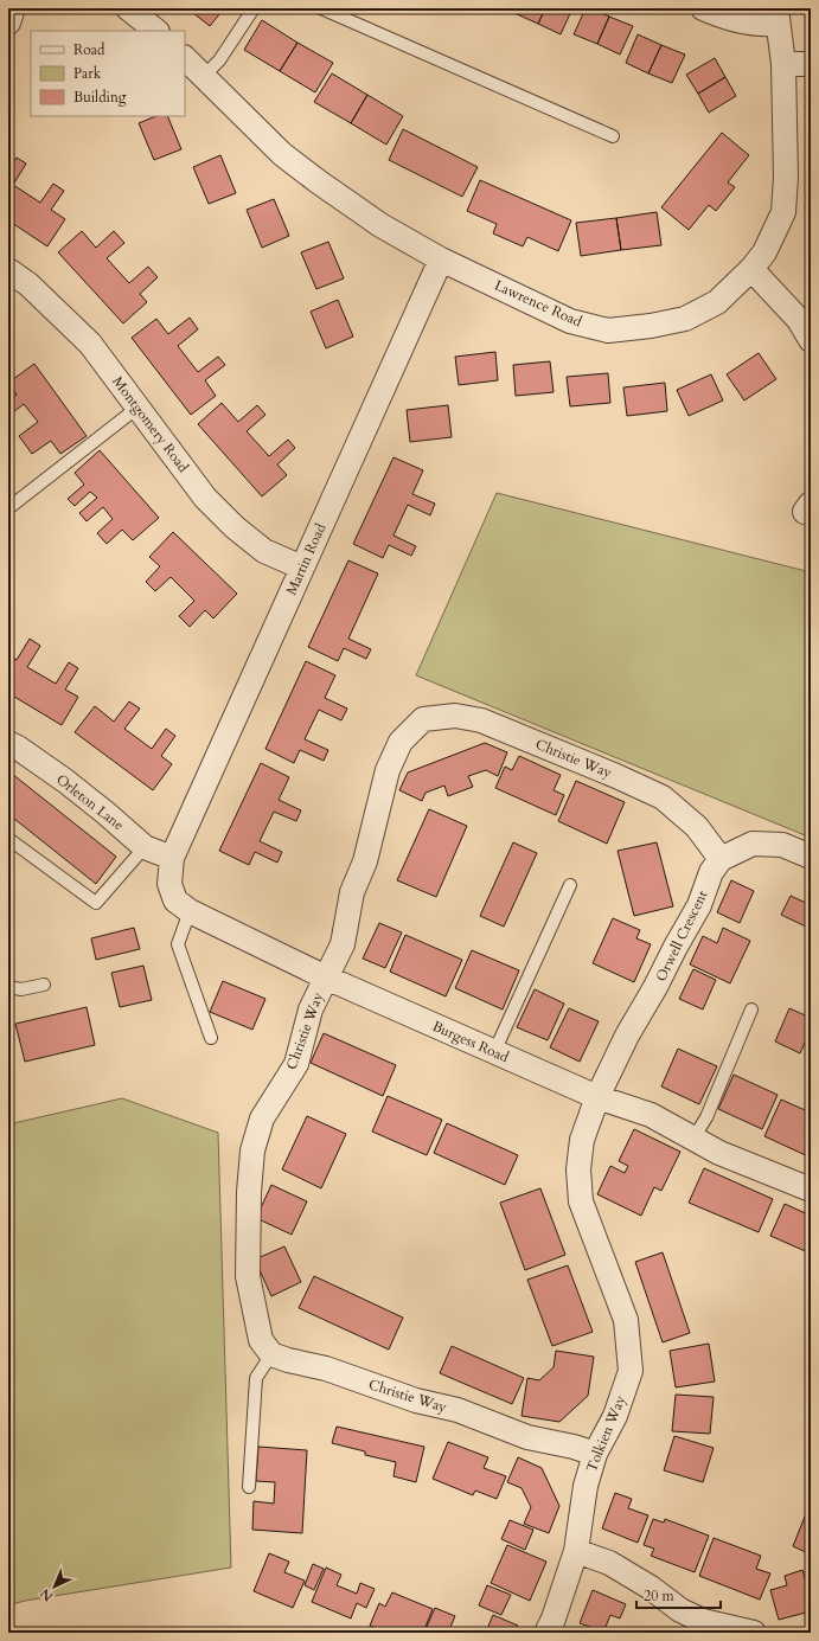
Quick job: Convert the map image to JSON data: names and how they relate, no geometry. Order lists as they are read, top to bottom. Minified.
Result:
{"streets":{"street":["Lawrence Road","Montgomery Road","Martin Road","Christie Way","Orleton Lane","Orwell Crescent","Burgess Road","Tolkien Way"]},"crossings":[["Lawrence Road","Martin Road"],["Montgomery Road","Martin Road"],["Martin Road","Orleton Lane"],["Martin Road","Burgess Road"],["Christie Way","Orwell Crescent"],["Christie Way","Burgess Road"],["Christie Way","Tolkien Way"],["Orleton Lane","Burgess Road"],["Orwell Crescent","Burgess Road"],["Orwell Crescent","Tolkien Way"],["Burgess Road","Tolkien Way"]],"legend":["Road","Park","Building"],"scale_bar":"20 m","north":"bottom left"}
